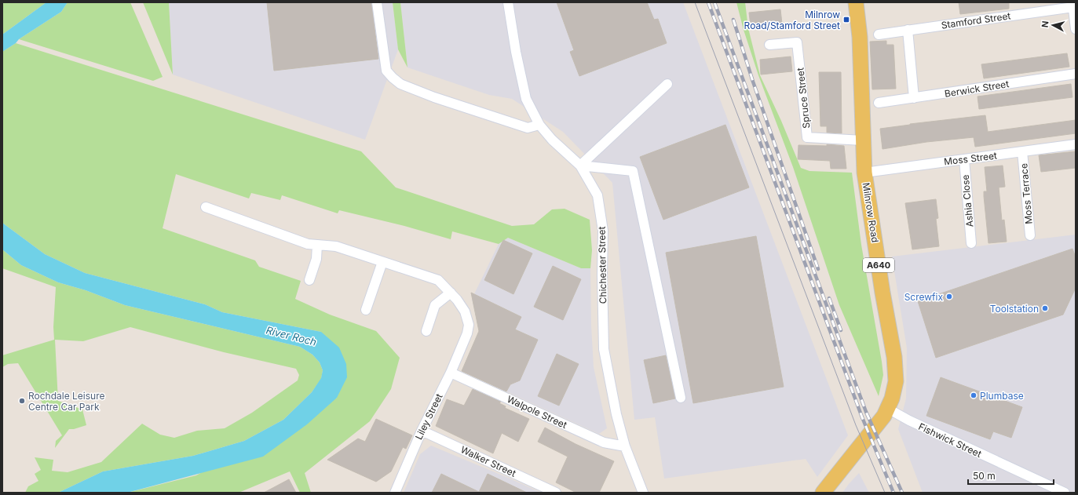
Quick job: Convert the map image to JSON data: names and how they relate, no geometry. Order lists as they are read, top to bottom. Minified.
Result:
{"streets":{"main road":["Milnrow Road","A640"],"street":["Stamford Street","Berwick Street","Spruce Street","Moss Street","Moss Terrace","Ashia Close","Chichester Street","Walpole Street","Liley Street","Fishwick Street","Walker Street"]},"crossings":[["Spruce Street","Milnrow Road"],["Moss Street","Moss Terrace"],["Moss Street","Ashia Close"],["Moss Street","Milnrow Road"],["Milnrow Road","Fishwick Street"],["Chichester Street","Walpole Street"],["Walpole Street","Liley Street"],["Liley Street","Walker Street"]],"water":["River Roch"],"places":{"transit":["Milnrow Road/Stamford Street"],"other":["Screwfix","Toolstation","Plumbase","Rochdale Leisure Centre Car Park"]},"scale_bar":"50 m","north":"left"}
